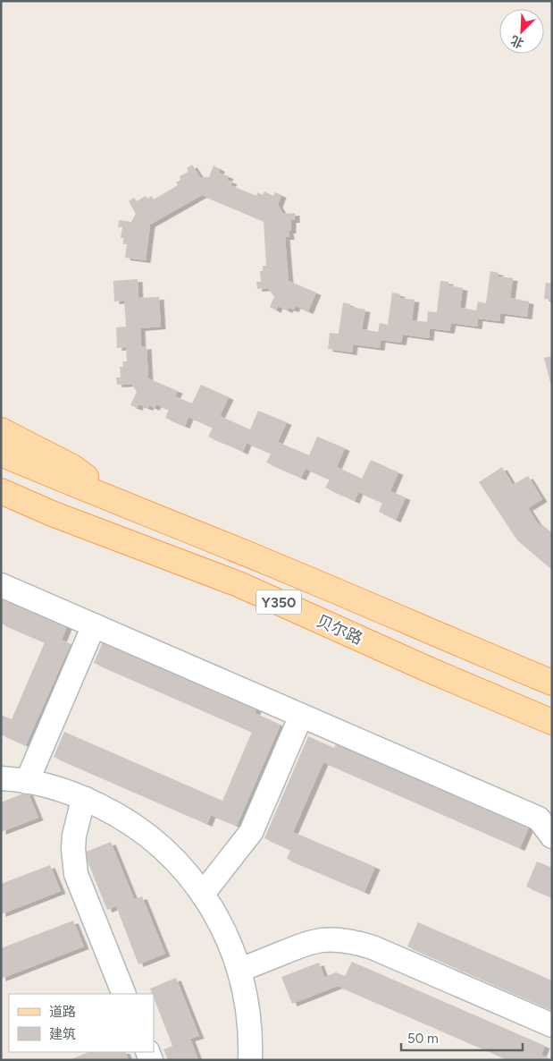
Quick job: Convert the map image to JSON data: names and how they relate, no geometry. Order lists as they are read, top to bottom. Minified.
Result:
{"streets":{"main road":["Y350","贝尔路"]},"legend":["道路","建筑"],"scale_bar":"50 m","north":"bottom left"}
